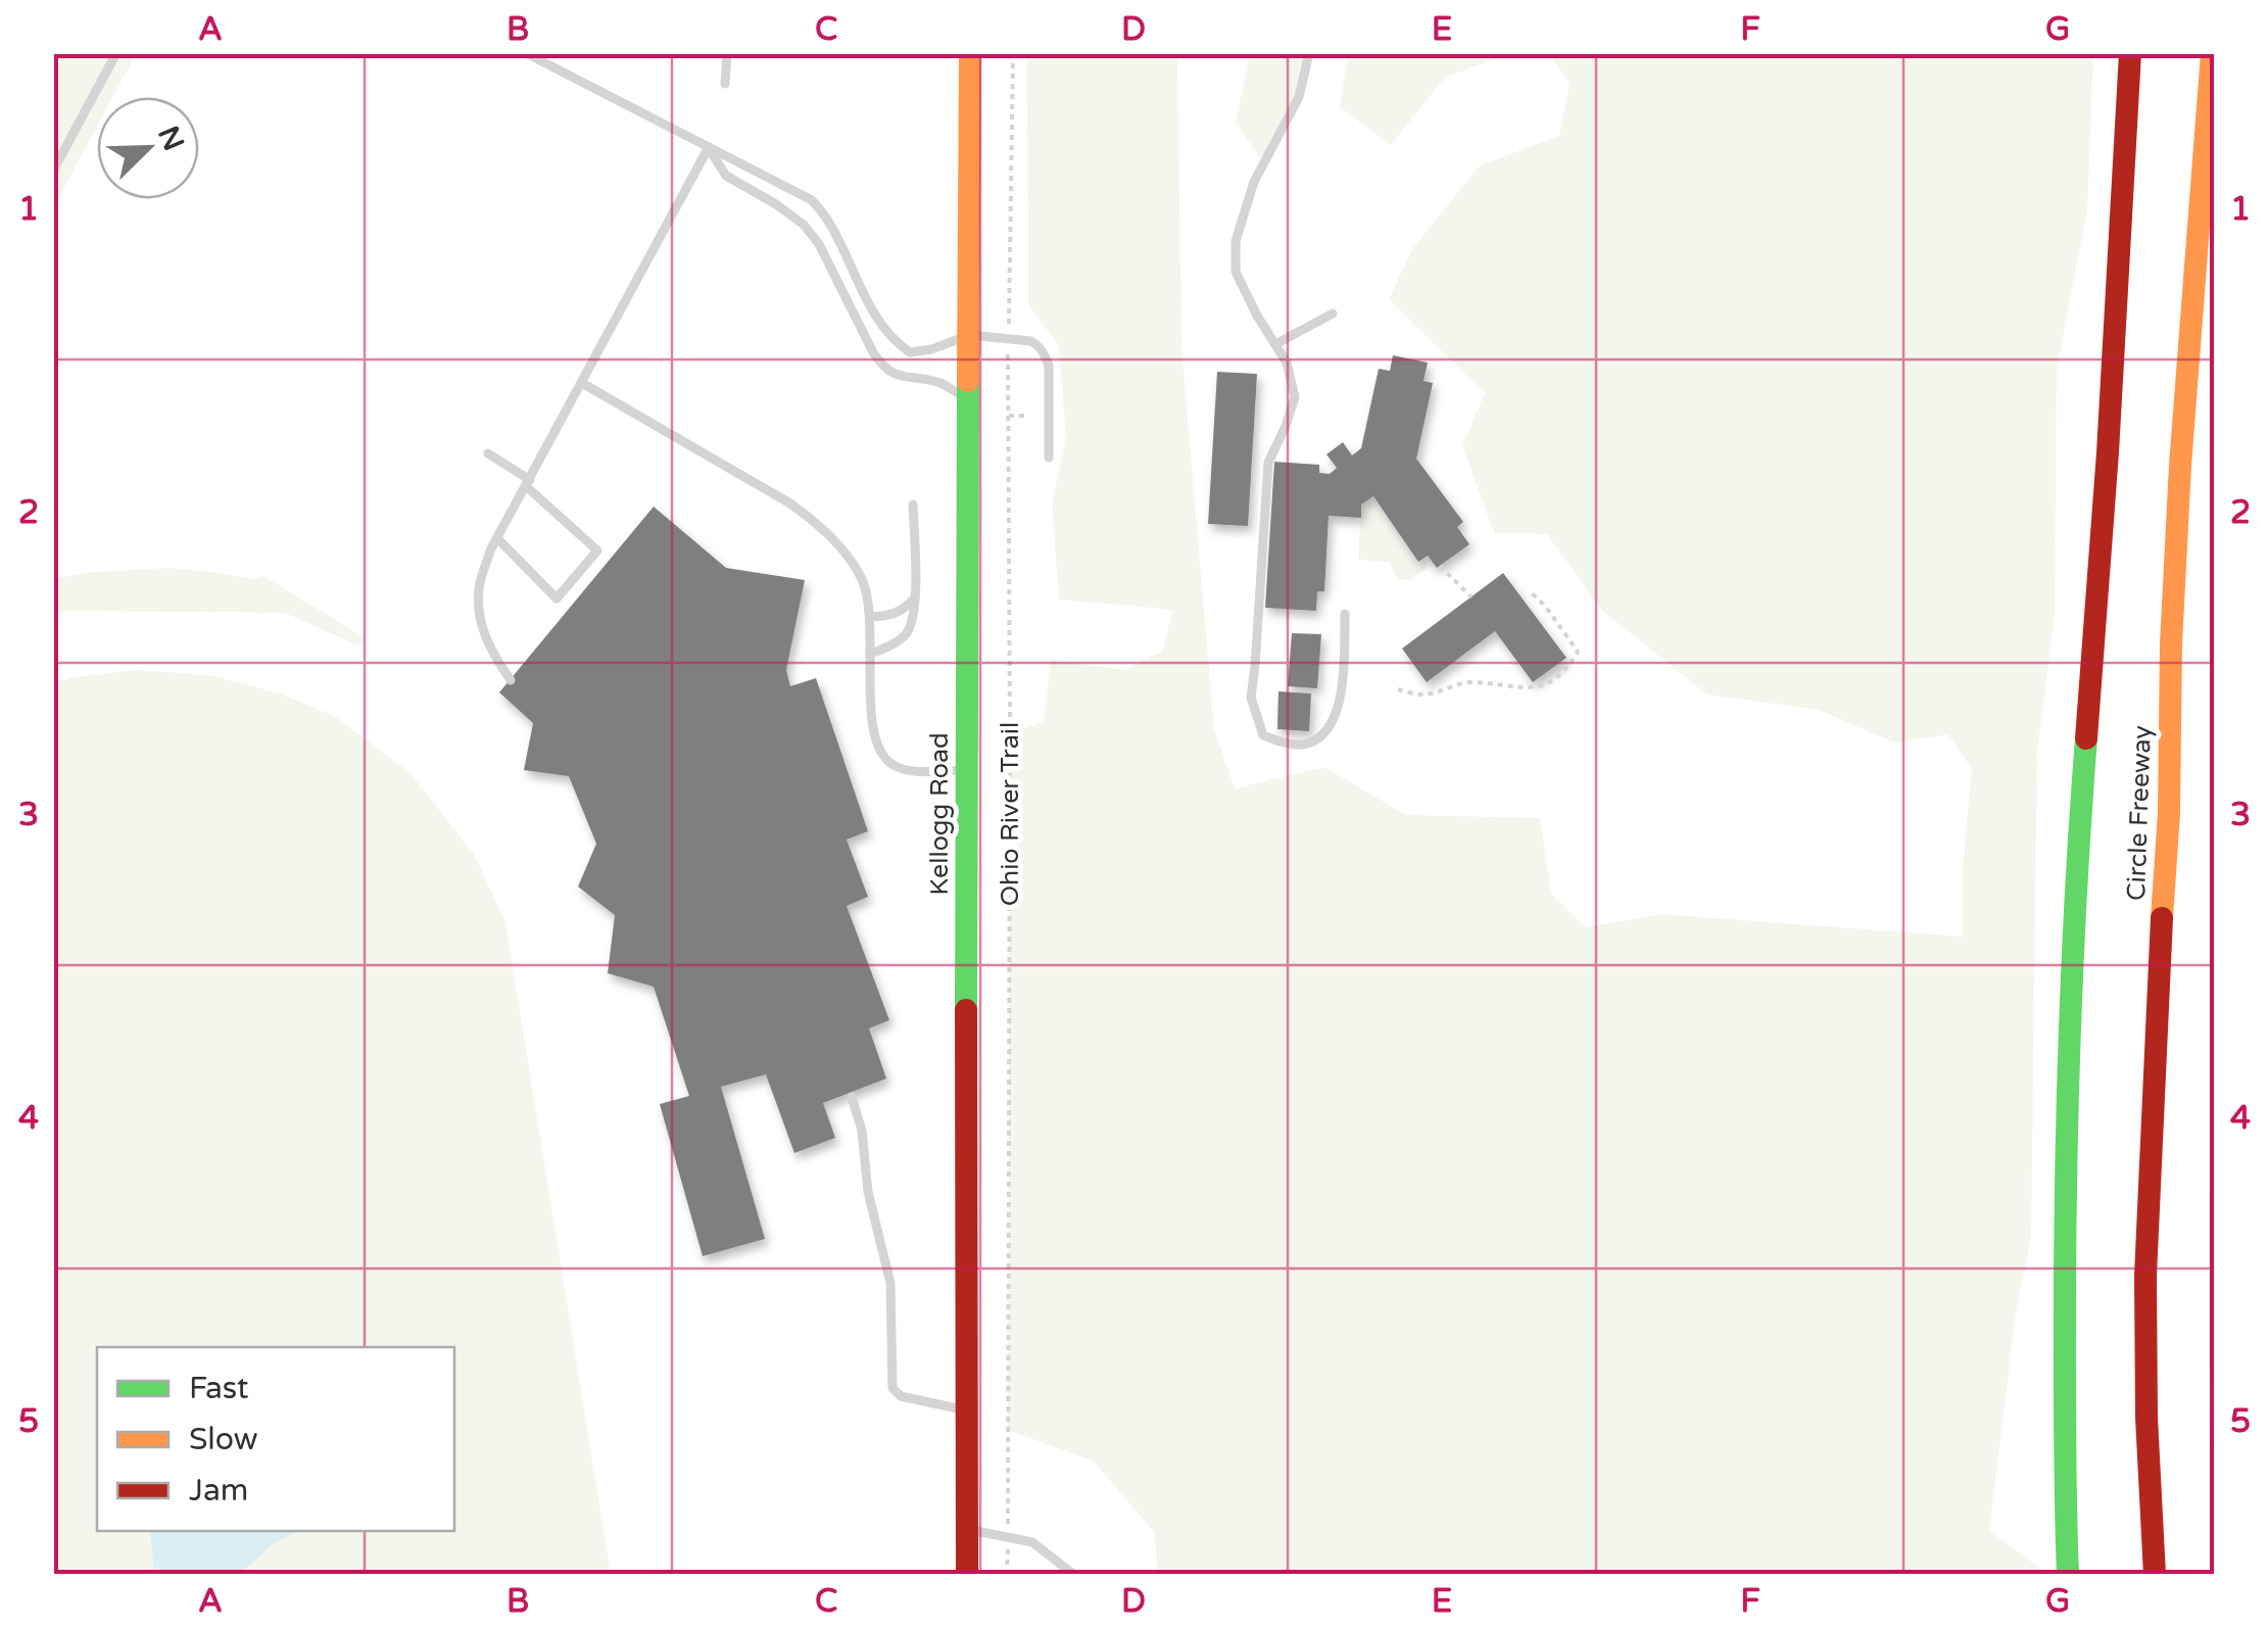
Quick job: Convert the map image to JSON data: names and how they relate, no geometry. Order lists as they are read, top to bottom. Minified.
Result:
{"streets":{"main road":["Circle Freeway","Kellogg Road"],"path":["Ohio River Trail"]},"legend":["Fast","Slow","Jam"],"north":"top right","grid":{"columns":["A","B","C","D","E","F","G"],"rows":["1","2","3","4","5"]}}
